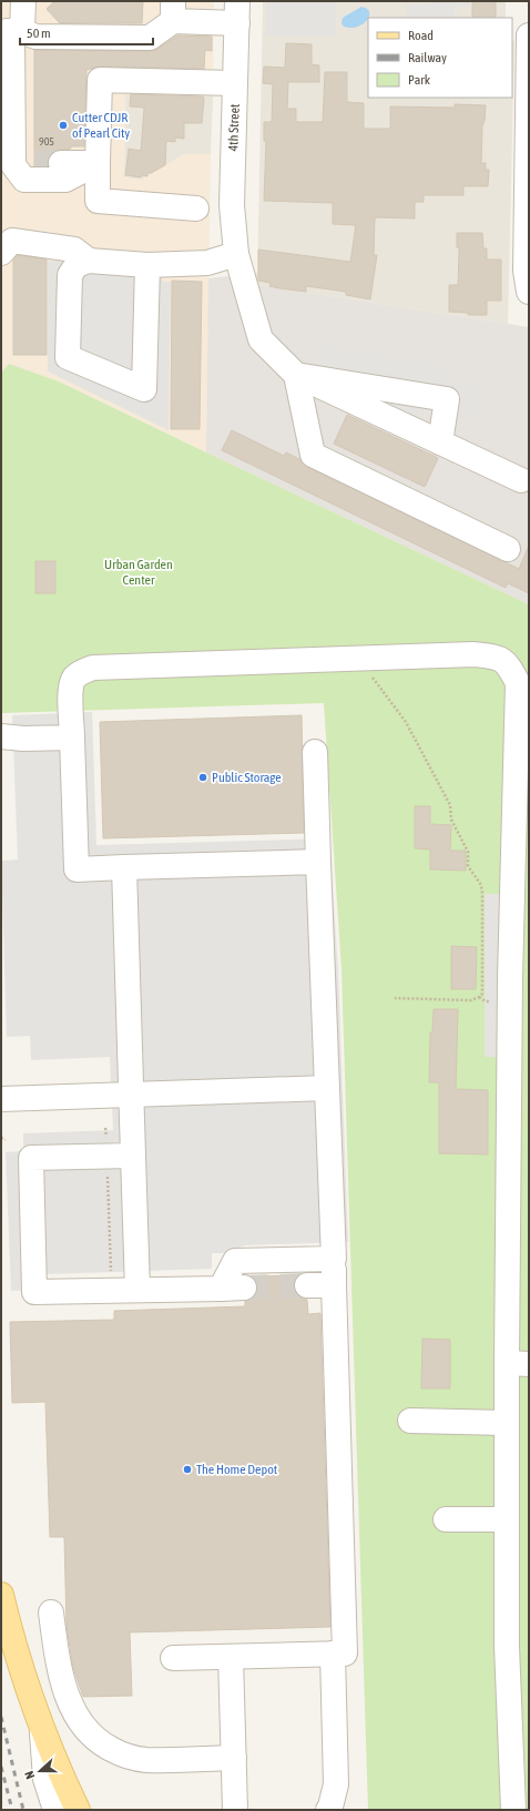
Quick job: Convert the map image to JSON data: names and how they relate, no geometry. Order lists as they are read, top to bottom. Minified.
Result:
{"streets":{"street":["4th Street"]},"parks":["Urban Garden Center"],"places":["Cutter CDJR of Pearl City","Public Storage","The Home Depot"],"house_numbers":["905"],"legend":["Road","Railway","Park"],"scale_bar":"50 m","north":"left"}
